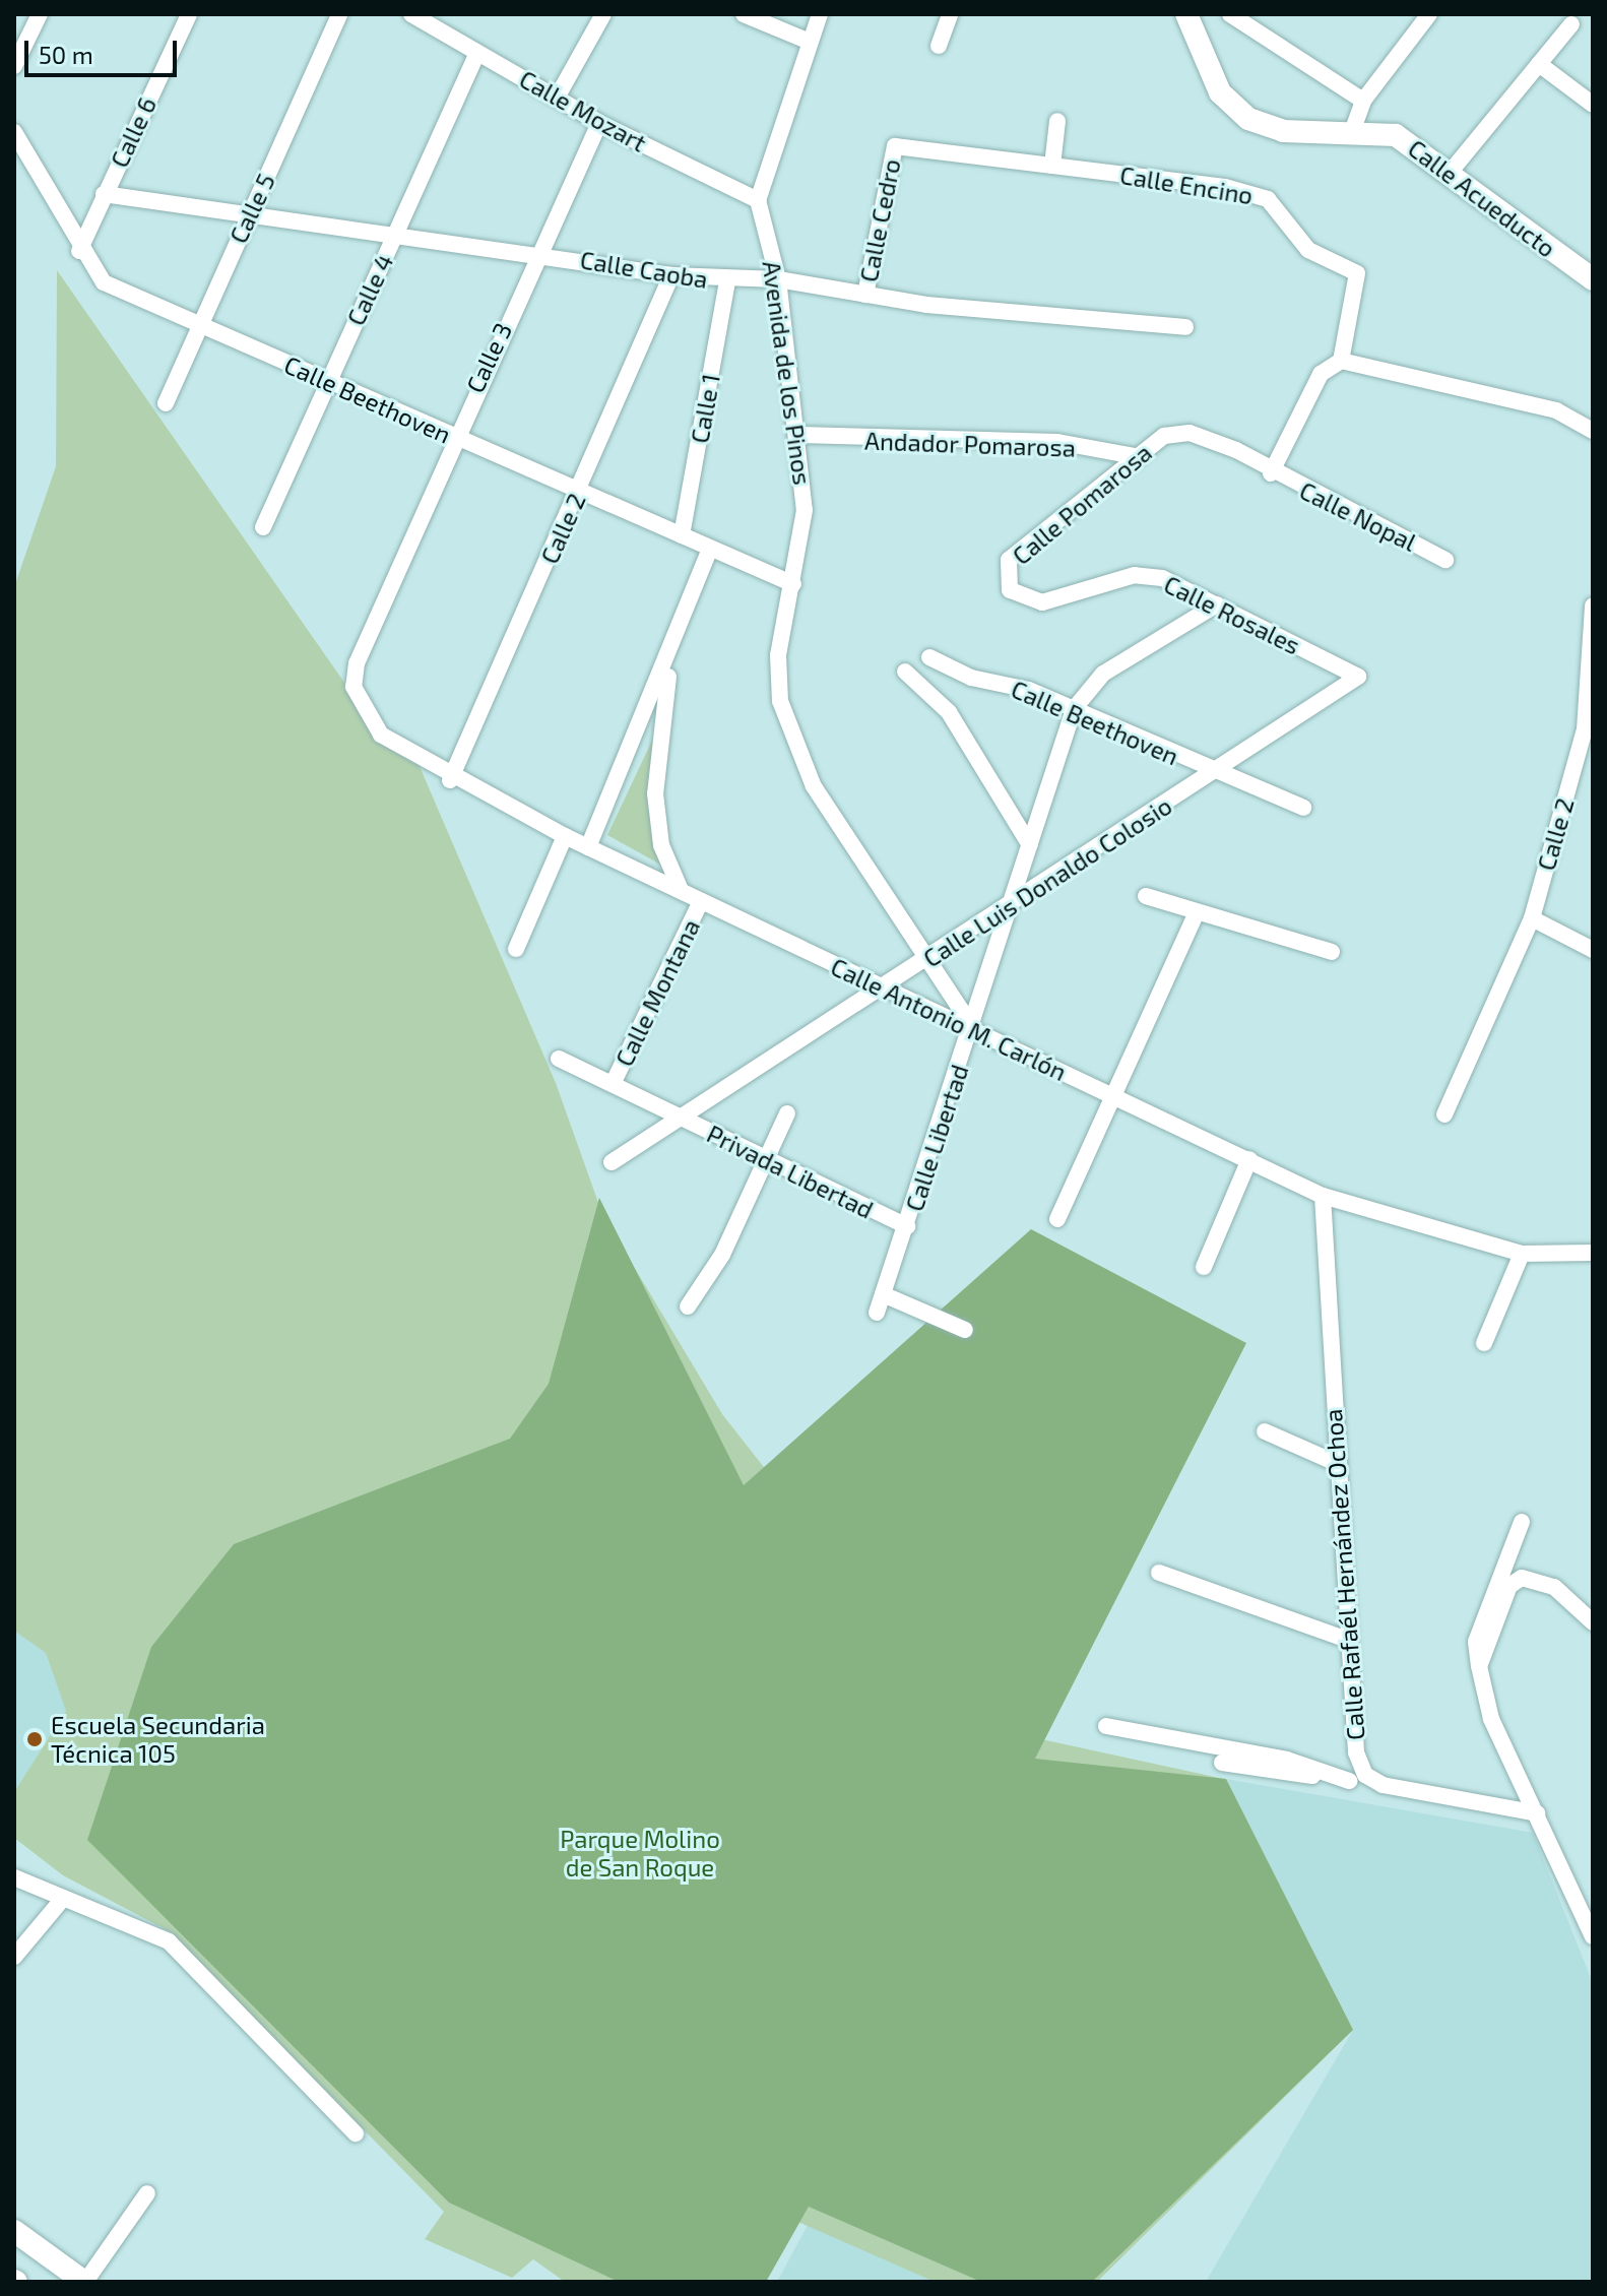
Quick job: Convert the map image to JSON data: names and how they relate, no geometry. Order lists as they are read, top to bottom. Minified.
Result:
{"streets":{"street":["Calle Mozart","Calle 6","Calle Encino","Calle Acueducto","Calle 5","Calle Cedro","Calle Caoba","Calle 4","Calle 3","Avenida de los Pinos","Calle Beethoven","Calle 1","Andador Pomarosa","Calle Pomarosa","Calle Nopal","Calle 2","Calle Rosales","Calle Luis Donaldo Colosio","Calle Montana","Calle Antonio M. Carlón","Calle Libertad","Privada Libertad","Calle Rafaél Hernández Ochoa"]},"crossings":[["Calle Mozart","Calle 4"],["Calle Mozart","Calle 3"],["Calle Mozart","Avenida de los Pinos"],["Calle 6","Calle Caoba"],["Calle 6","Calle Beethoven"],["Calle Encino","Calle Cedro"],["Calle Encino","Calle Nopal"],["Calle 5","Calle Caoba"],["Calle 5","Calle Beethoven"],["Calle Cedro","Calle Caoba"],["Calle Caoba","Calle 4"],["Calle Caoba","Calle 3"],["Calle Caoba","Avenida de los Pinos"],["Calle Caoba","Calle 1"],["Calle Caoba","Calle 2"],["Calle 4","Calle Beethoven"],["Calle 3","Calle Beethoven"],["Calle 3","Calle Antonio M. Carlón"],["Avenida de los Pinos","Calle Beethoven"],["Avenida de los Pinos","Andador Pomarosa"],["Avenida de los Pinos","Calle Luis Donaldo Colosio"],["Avenida de los Pinos","Calle Antonio M. Carlón"],["Avenida de los Pinos","Calle Libertad"],["Calle Beethoven","Calle 1"],["Calle Beethoven","Calle 2"],["Calle Beethoven","Calle Luis Donaldo Colosio"],["Calle Beethoven","Calle Libertad"],["Andador Pomarosa","Calle Pomarosa"],["Calle Pomarosa","Calle Nopal"],["Calle Pomarosa","Calle Rosales"],["Calle 2","Calle Antonio M. Carlón"],["Calle Rosales","Calle Luis Donaldo Colosio"],["Calle Rosales","Calle Libertad"],["Calle Luis Donaldo Colosio","Calle Antonio M. Carlón"],["Calle Luis Donaldo Colosio","Calle Libertad"],["Calle Luis Donaldo Colosio","Privada Libertad"],["Calle Montana","Calle Antonio M. Carlón"],["Calle Antonio M. Carlón","Calle Libertad"],["Calle Antonio M. Carlón","Calle Rafaél Hernández Ochoa"],["Calle Libertad","Privada Libertad"]],"parks":["Parque Molino de San Roque"],"places":["Escuela Secundaria Técnica 105"],"scale_bar":"50 m"}
